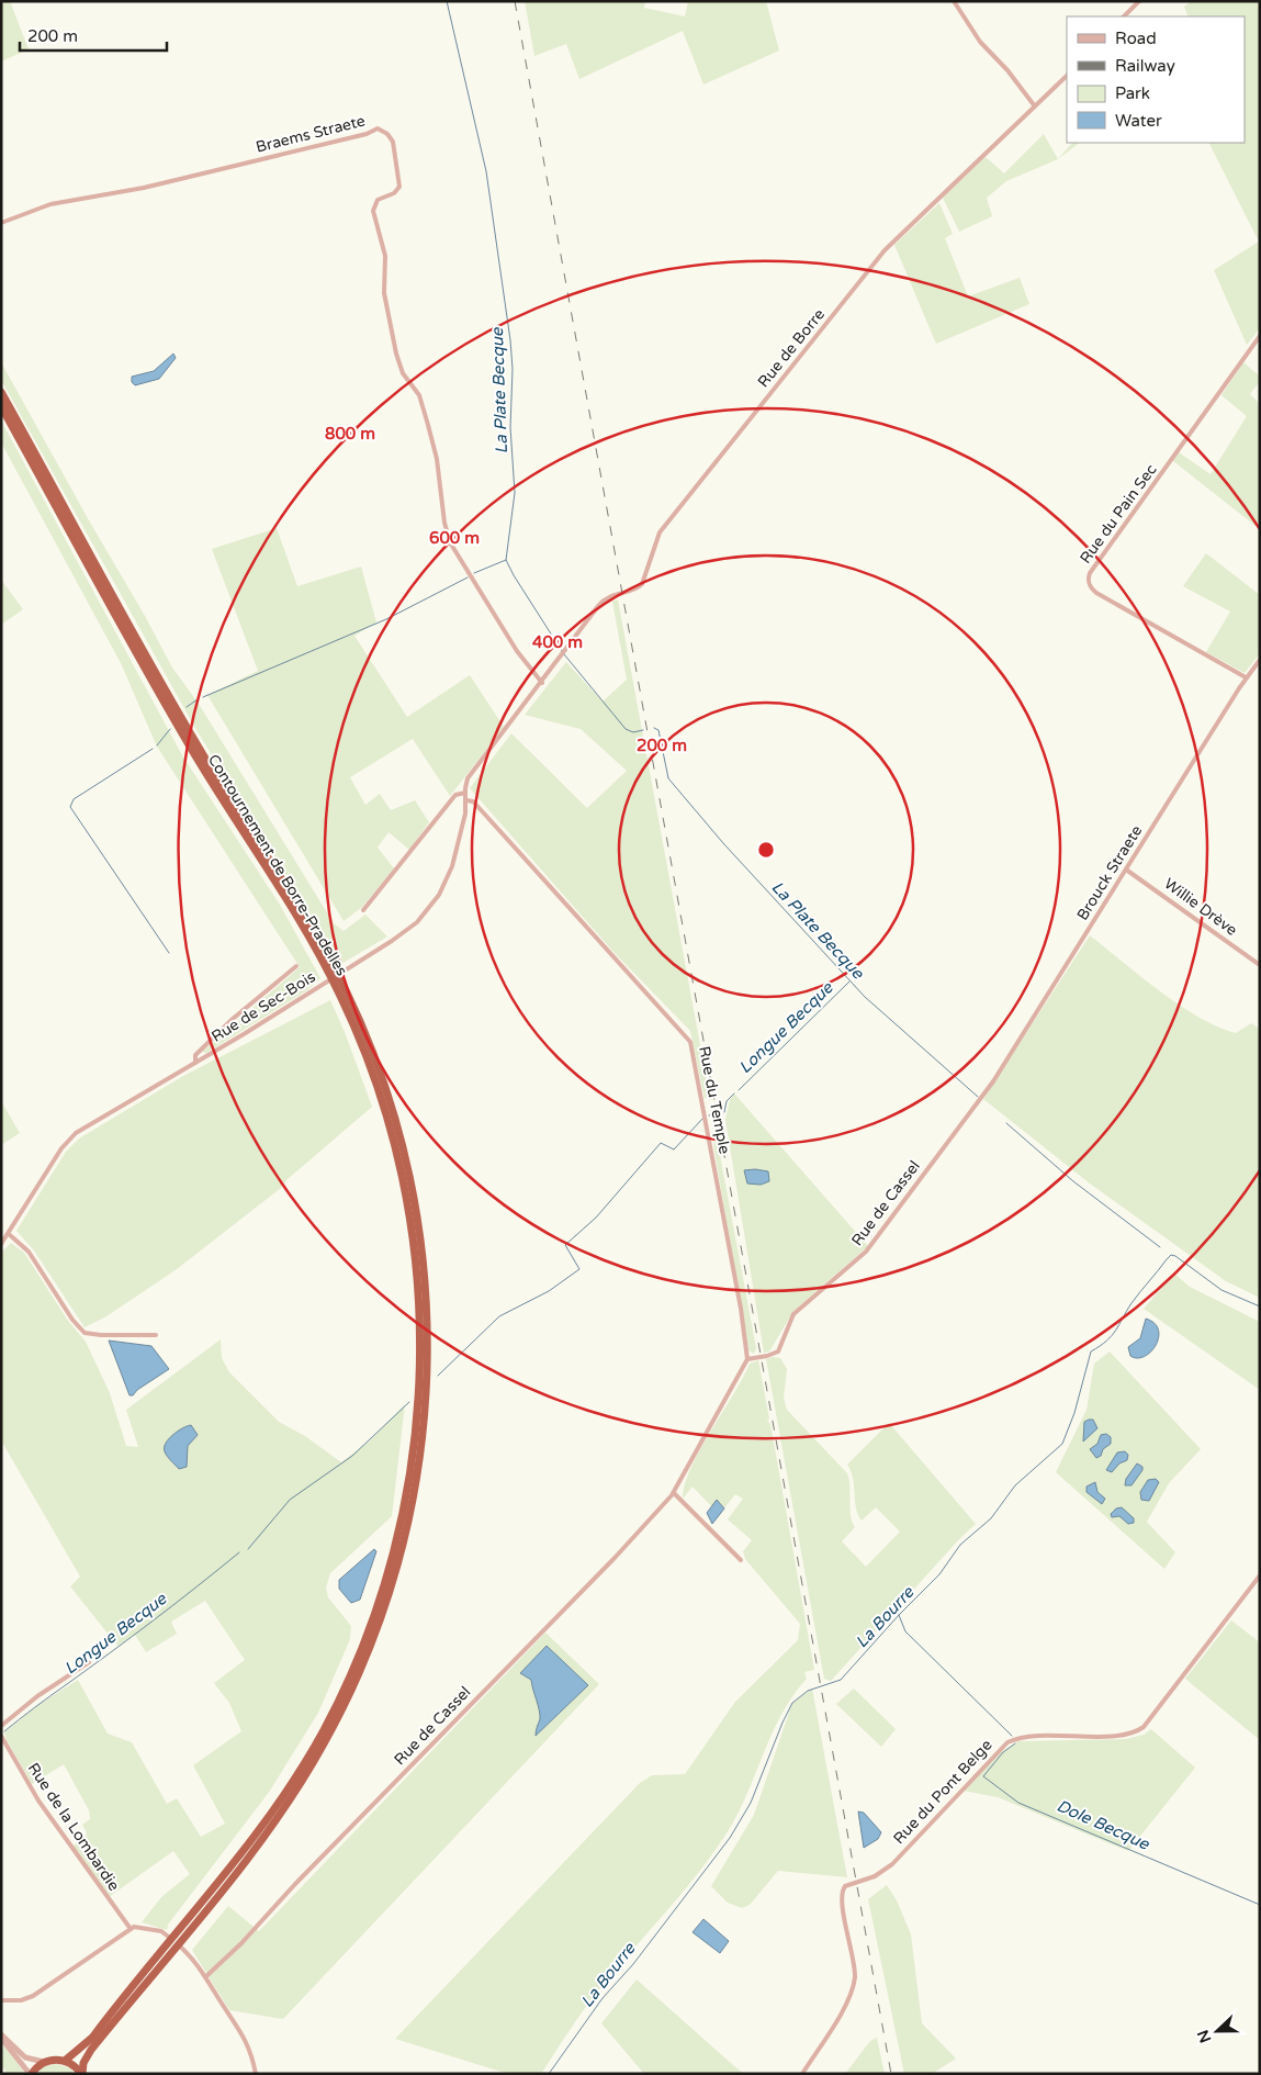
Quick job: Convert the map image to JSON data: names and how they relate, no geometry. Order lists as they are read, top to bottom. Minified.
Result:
{"streets":{"highway":["Contournement de Borre-Pradelles"],"street":["Braems Straete","Rue de Borre","Rue du Pain Sec","Brouck Straete","Willie Drève","Rue de Sec-Bois","Rue du Temple","Rue de Cassel","Rue du Pont Belge","Rue de la Lombardie"]},"crossings":[["Braems Straete","Rue de Sec-Bois"],["Rue de Borre","Rue de Sec-Bois"],["Rue du Pain Sec","Brouck Straete"],["Brouck Straete","Willie Drève"],["Brouck Straete","Rue de Cassel"],["Rue de Sec-Bois","Rue du Temple"],["Rue du Temple","Rue de Cassel"]],"water":["La Plate Becque","Longue Becque","La Bourre","Dole Becque"],"legend":["Road","Railway","Park","Water"],"scale_bar":"200 m","north":"left","rings":["800 m","600 m","400 m","200 m"]}
